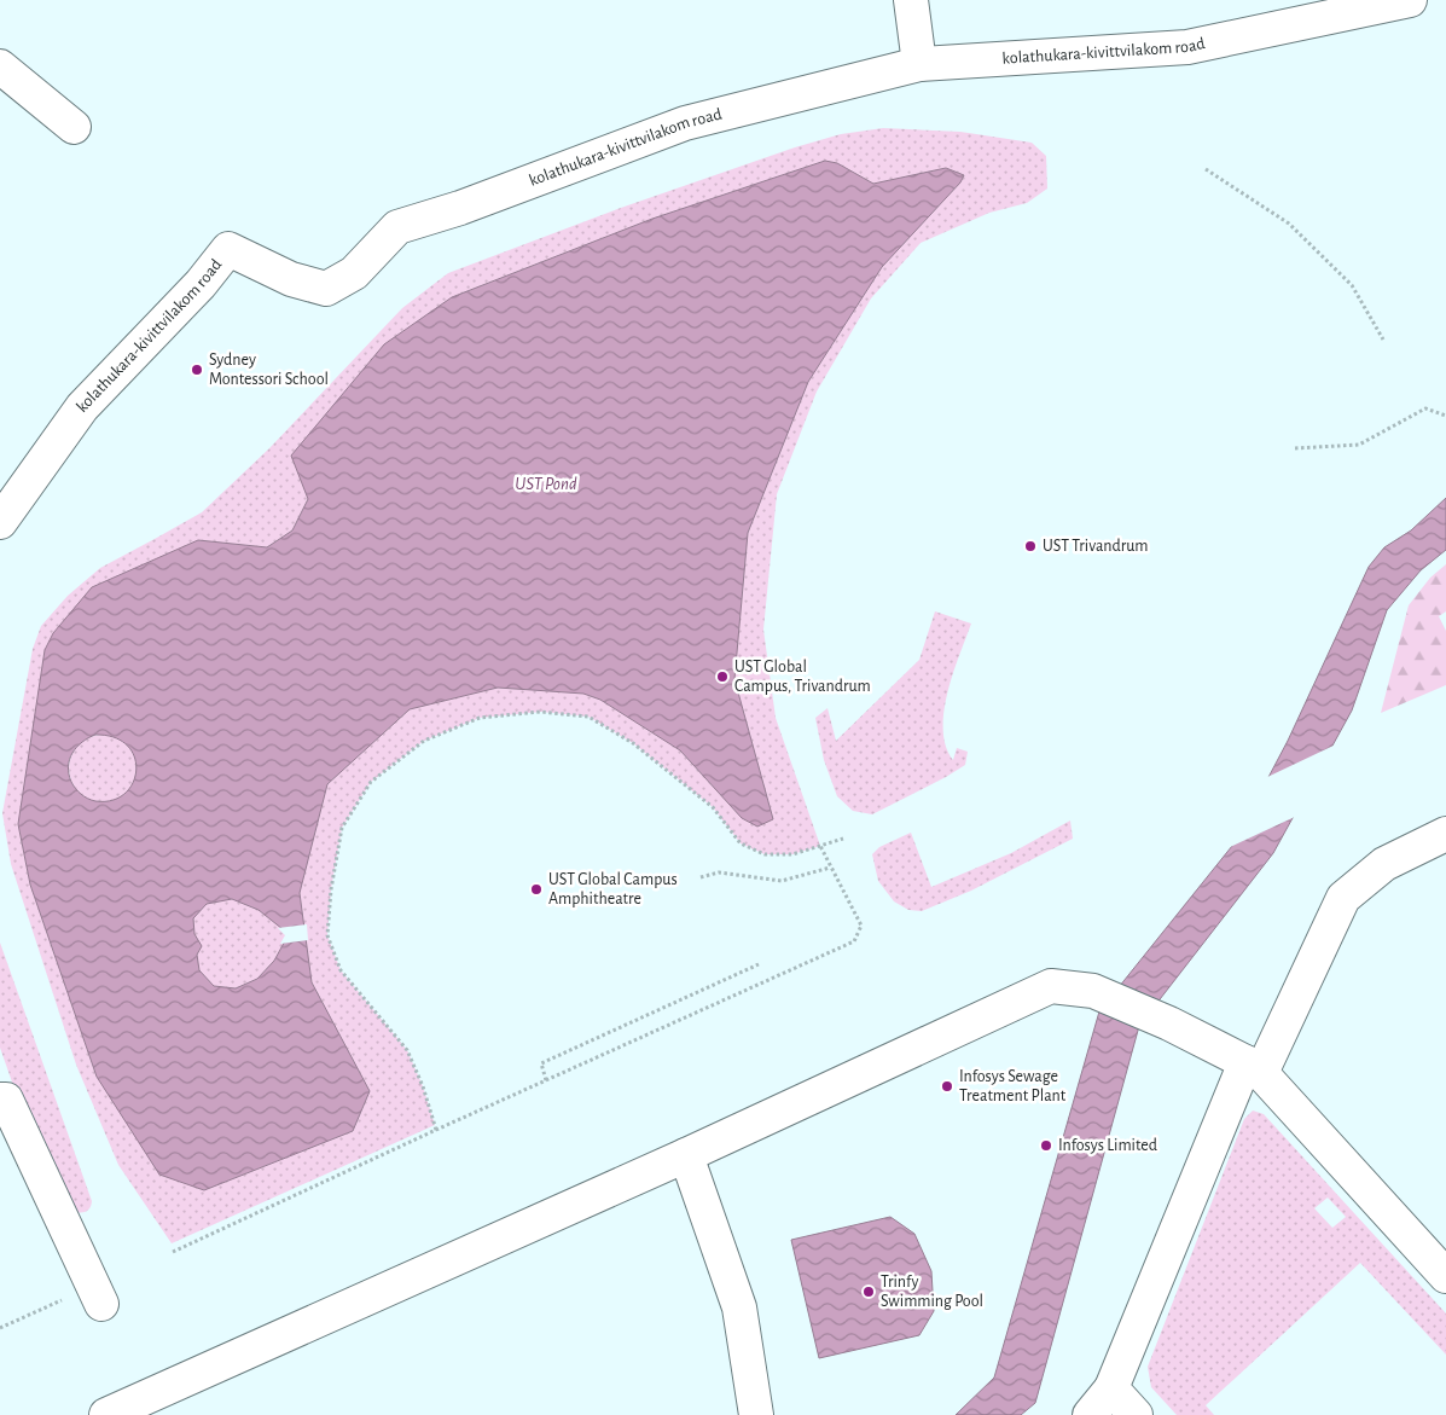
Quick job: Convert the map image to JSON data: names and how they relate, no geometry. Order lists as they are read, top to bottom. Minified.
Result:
{"streets":{"street":["kolathukara-kivittvilakom road"]},"water":["UST Pond"],"places":["Sydney Montessori School","UST Trivandrum","UST Global Campus, Trivandrum","UST Global Campus Amphitheatre","Infosys Sewage Treatment Plant","Infosys Limited","Trinfy Swimming Pool"]}
